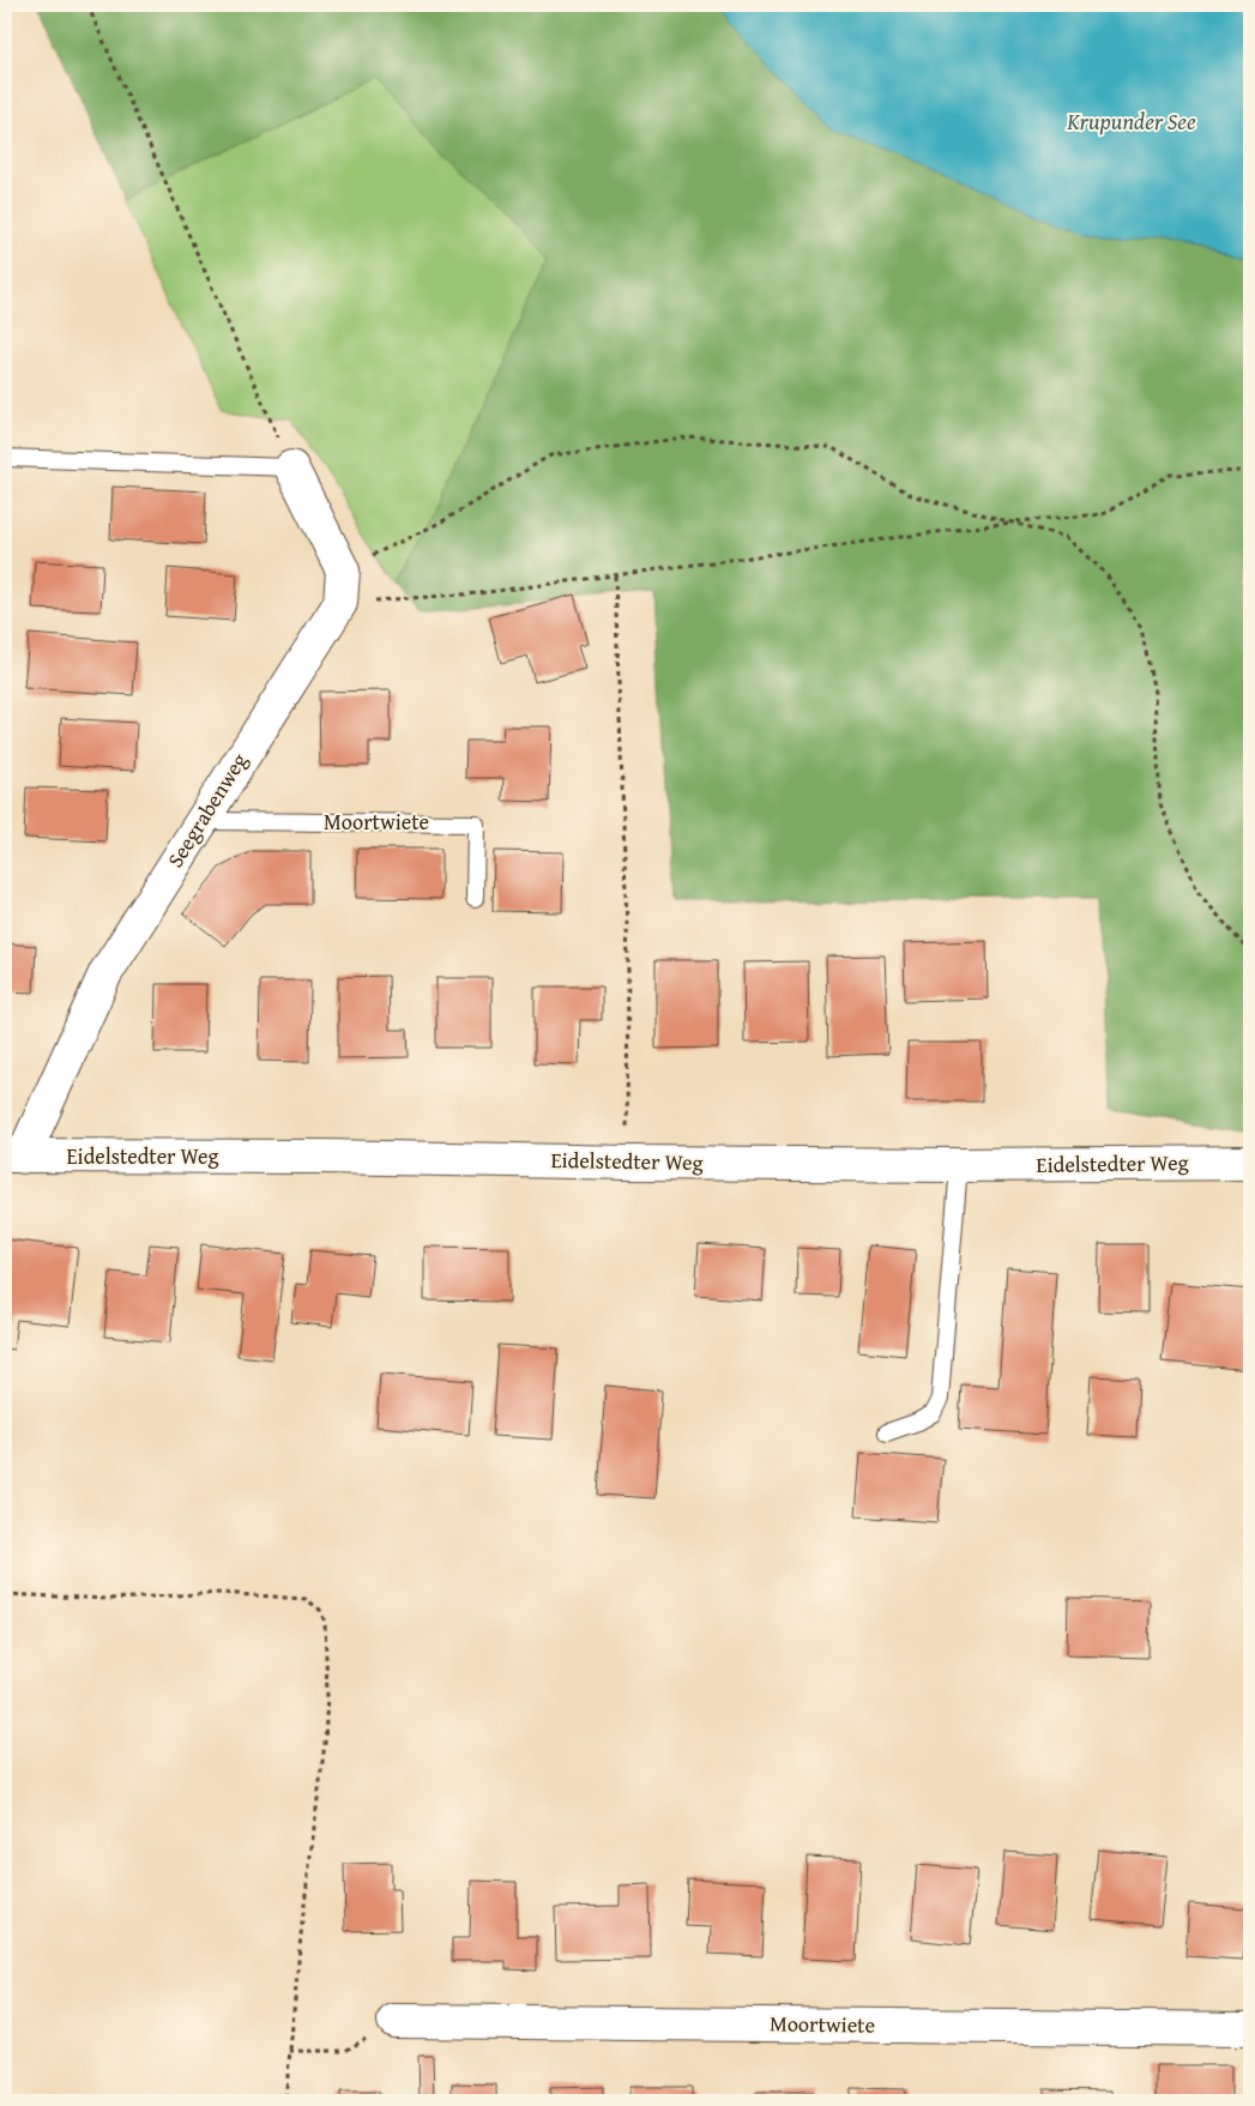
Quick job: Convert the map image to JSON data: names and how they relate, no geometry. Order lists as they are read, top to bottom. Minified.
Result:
{"streets":{"street":["Seegrabenweg","Moortwiete","Eidelstedter Weg"]},"crossings":[["Seegrabenweg","Moortwiete"],["Seegrabenweg","Eidelstedter Weg"]],"water":["Krupunder See"]}
